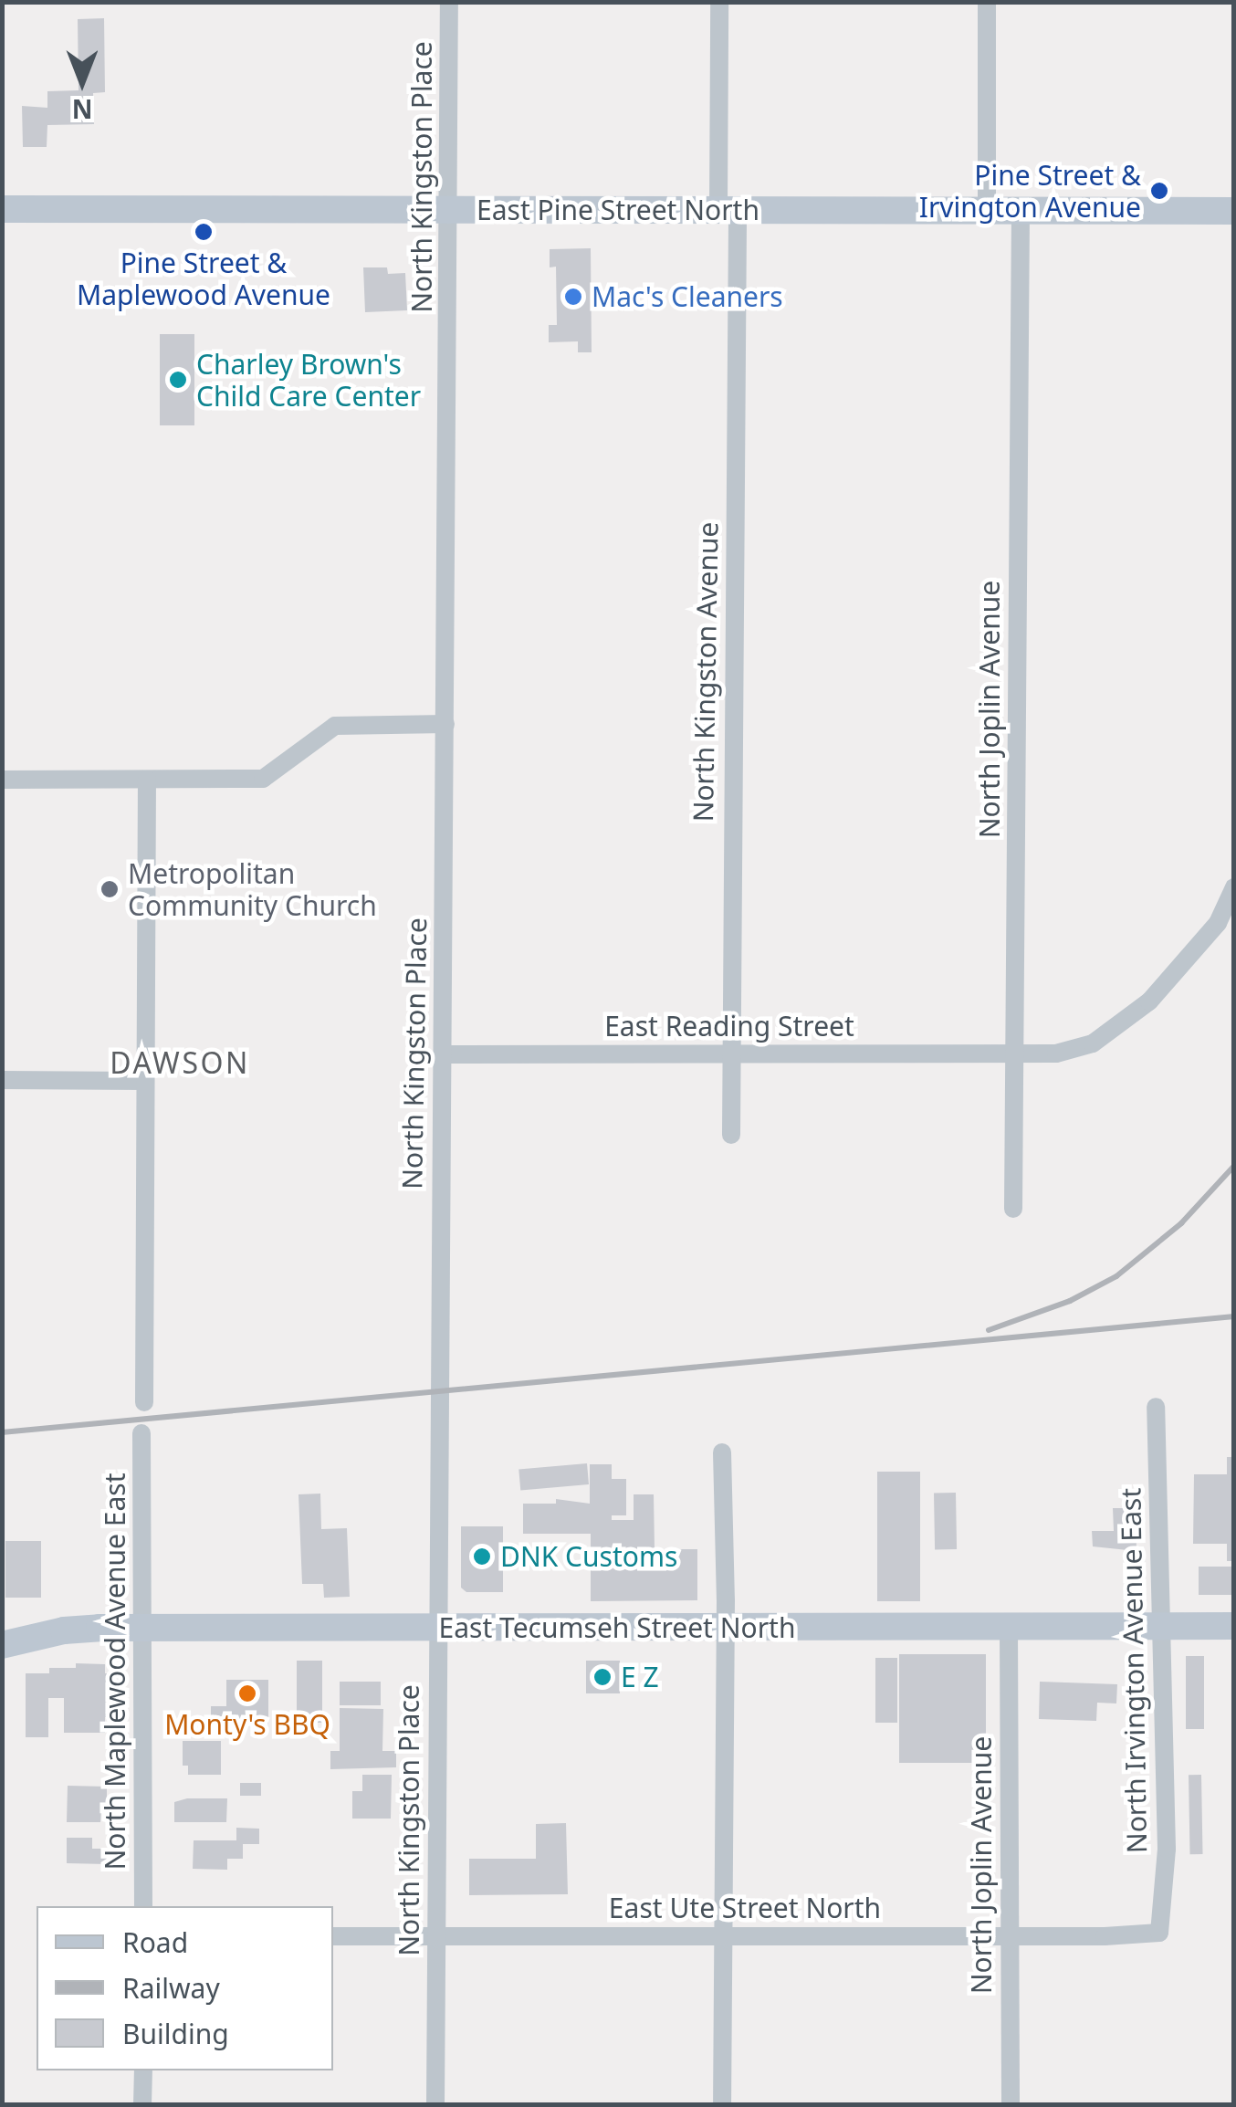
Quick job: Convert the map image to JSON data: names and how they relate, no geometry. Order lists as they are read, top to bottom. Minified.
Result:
{"streets":{"street":["North Kingston Place","East Pine Street North","North Kingston Avenue","North Joplin Avenue","East Reading Street","East Tecumseh Street North","North Irvington Avenue East","North Maplewood Avenue East","East Ute Street North"]},"crossings":[["North Kingston Place","East Pine Street North"],["North Kingston Place","East Reading Street"],["North Kingston Place","East Tecumseh Street North"],["North Kingston Place","East Ute Street North"],["East Pine Street North","North Kingston Avenue"],["East Pine Street North","North Joplin Avenue"],["North Kingston Avenue","East Reading Street"],["North Joplin Avenue","East Reading Street"],["North Joplin Avenue","East Tecumseh Street North"],["North Joplin Avenue","East Ute Street North"],["East Tecumseh Street North","North Irvington Avenue East"],["East Tecumseh Street North","North Maplewood Avenue East"],["North Irvington Avenue East","East Ute Street North"]],"districts":["DAWSON"],"places":["Pine Street & Irvington Avenue","Pine Street & Maplewood Avenue","Mac's Cleaners","Charley Brown's Child Care Center","Metropolitan Community Church","DNK Customs","E Z","Monty's BBQ"],"legend":["Road","Railway","Building"],"north":"bottom"}
